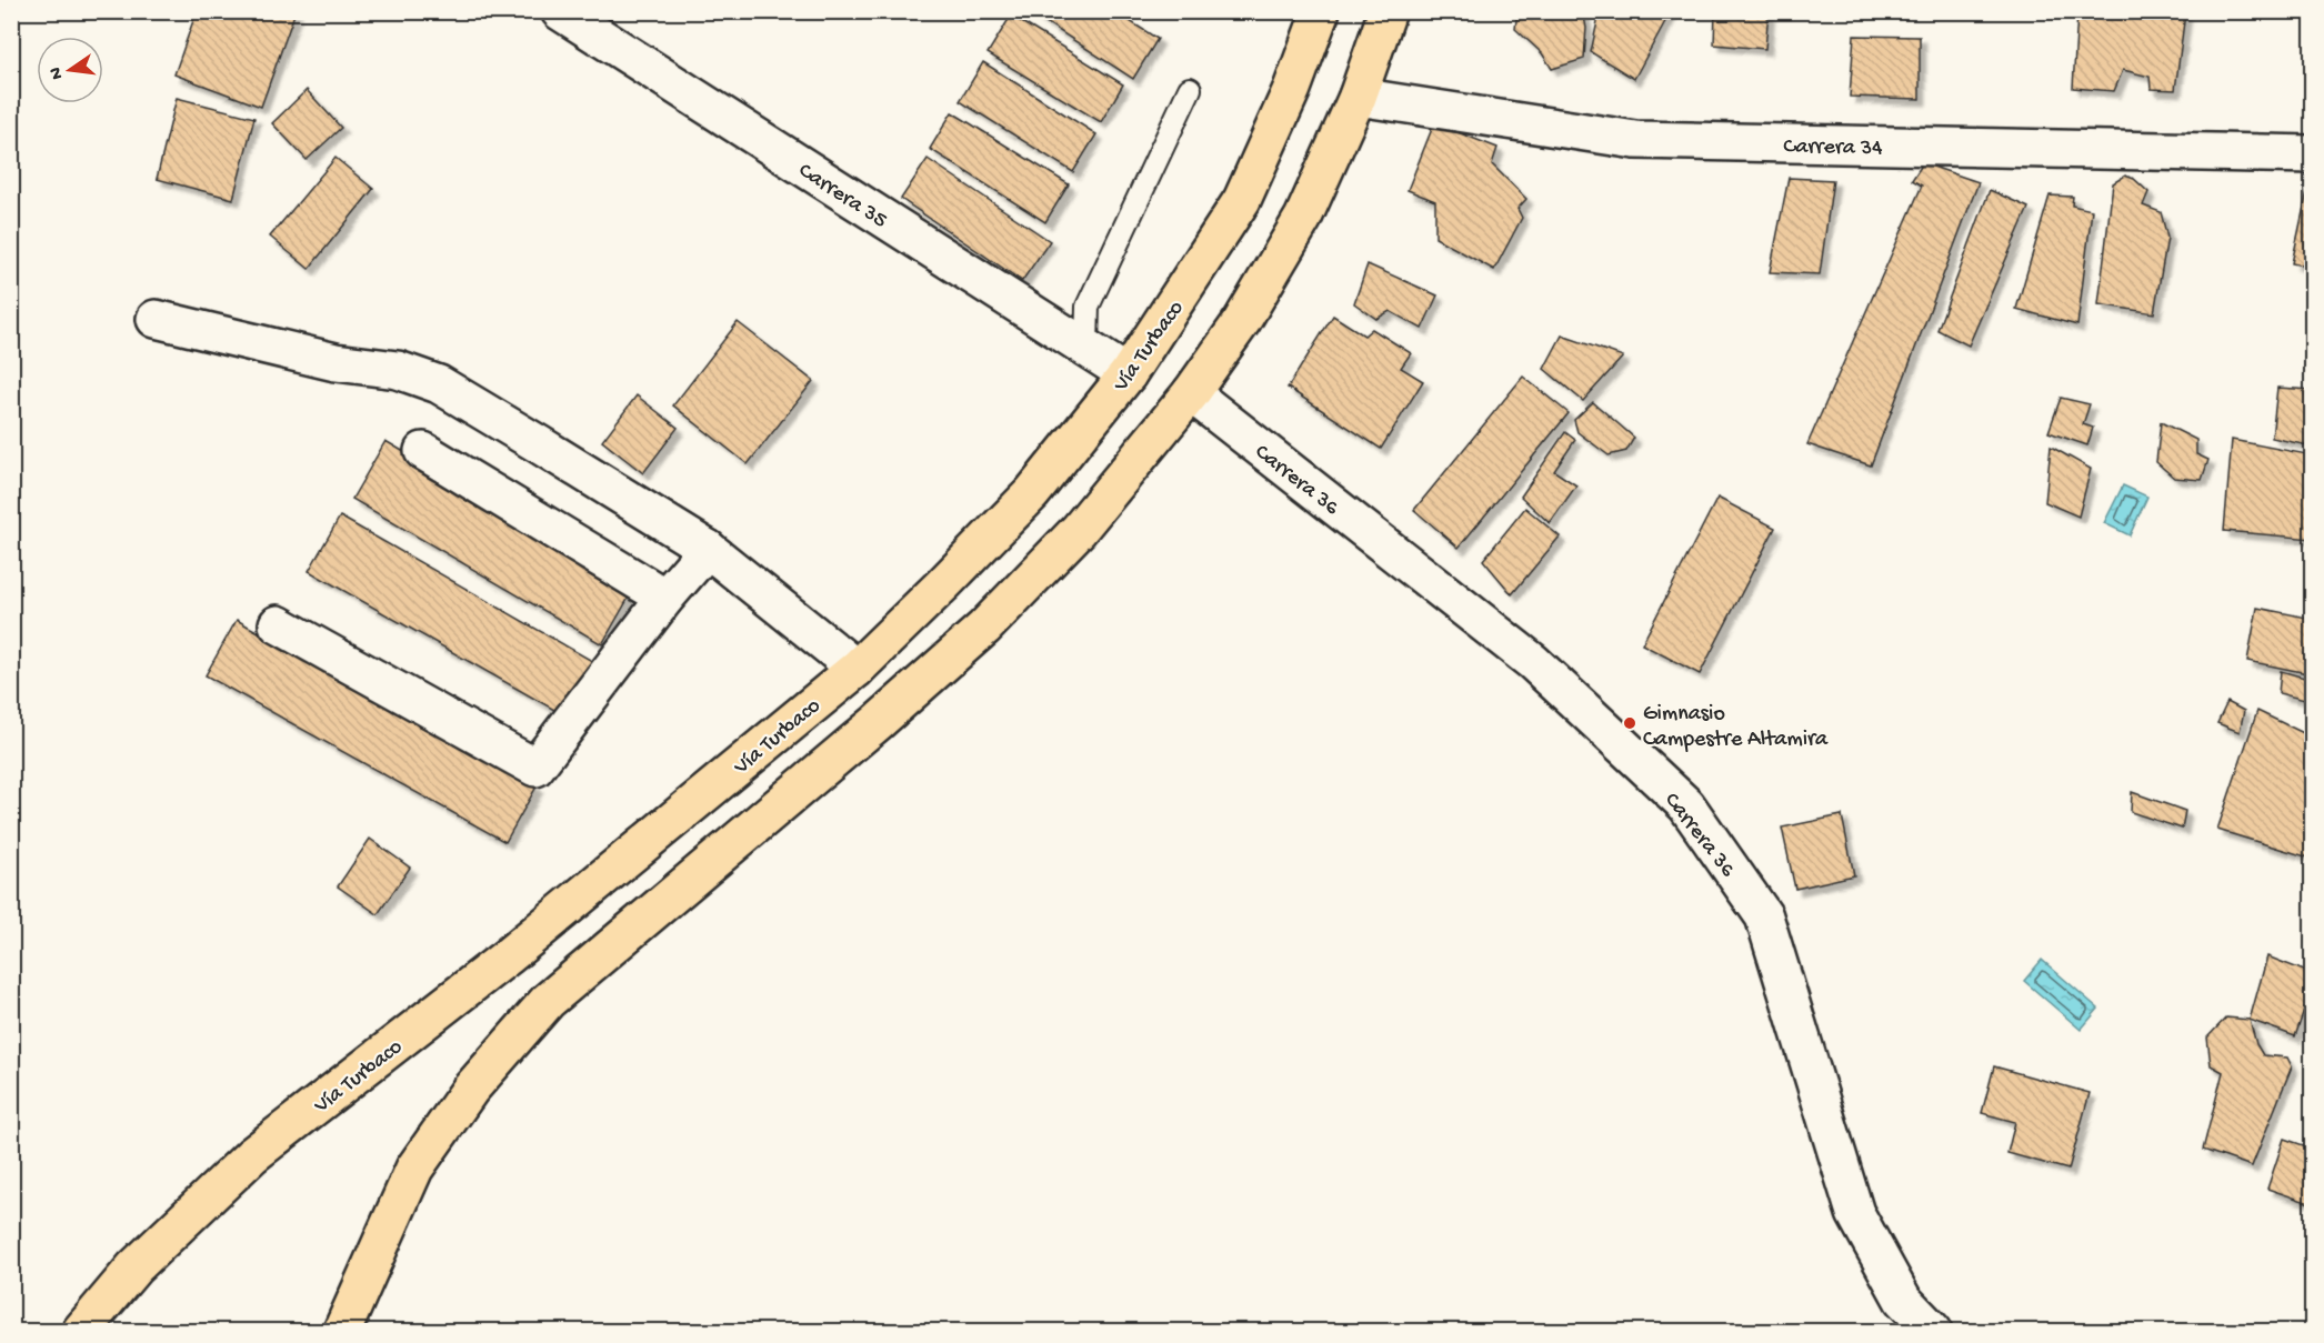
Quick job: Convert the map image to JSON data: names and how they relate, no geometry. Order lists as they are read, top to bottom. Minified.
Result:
{"streets":{"highway":["Vía Turbaco"],"street":["Carrera 34","Carrera 35","Carrera 36"]},"crossings":[["Carrera 35","Vía Turbaco"]],"places":["Gimnasio Campestre Altamira"],"north":"left"}
